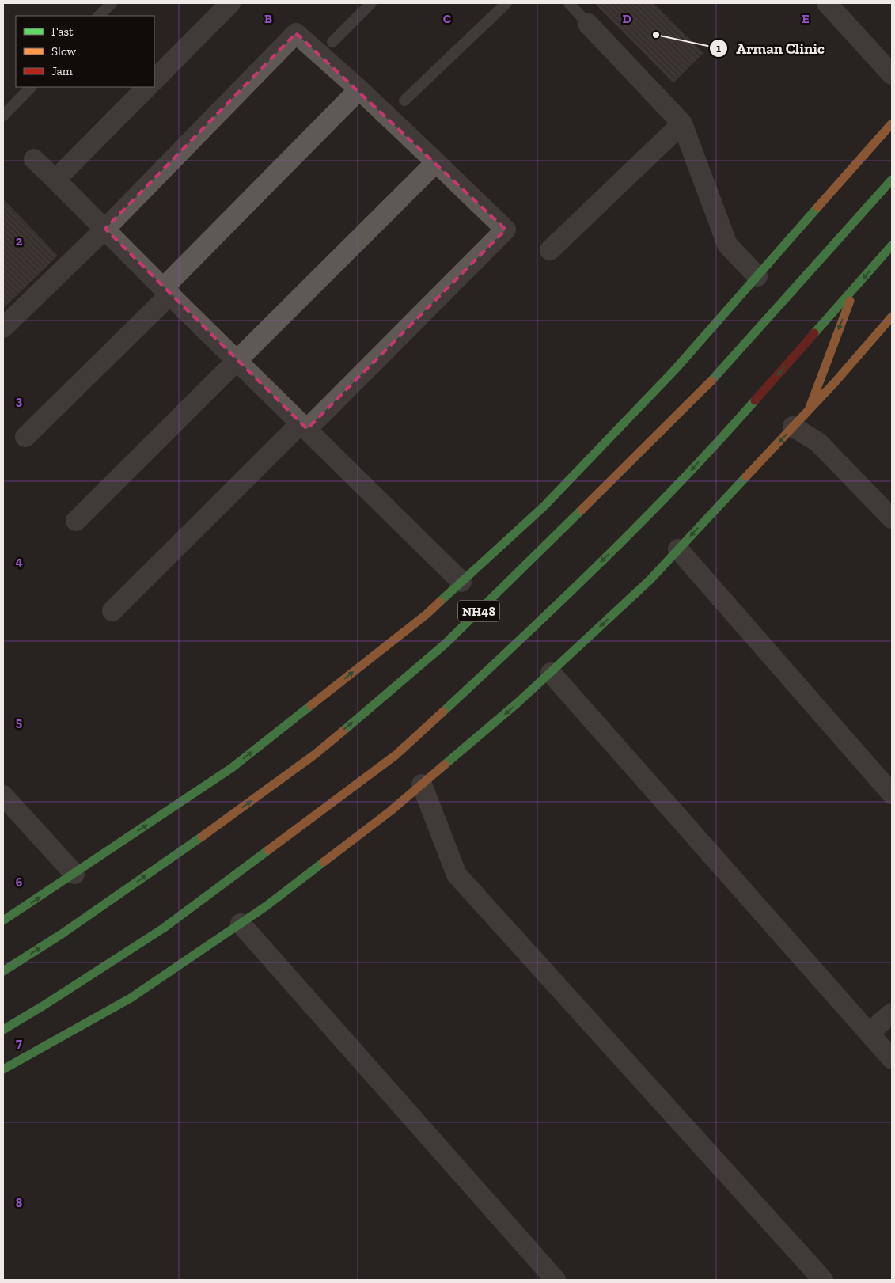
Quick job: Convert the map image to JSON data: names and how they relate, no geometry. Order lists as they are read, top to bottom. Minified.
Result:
{"streets":{"main road":["NH48"]},"places":["Arman Clinic"],"legend":["Fast","Slow","Jam"],"grid":{"columns":["B","C","D","E"],"rows":["2","3","4","5","6","7","8"]}}
